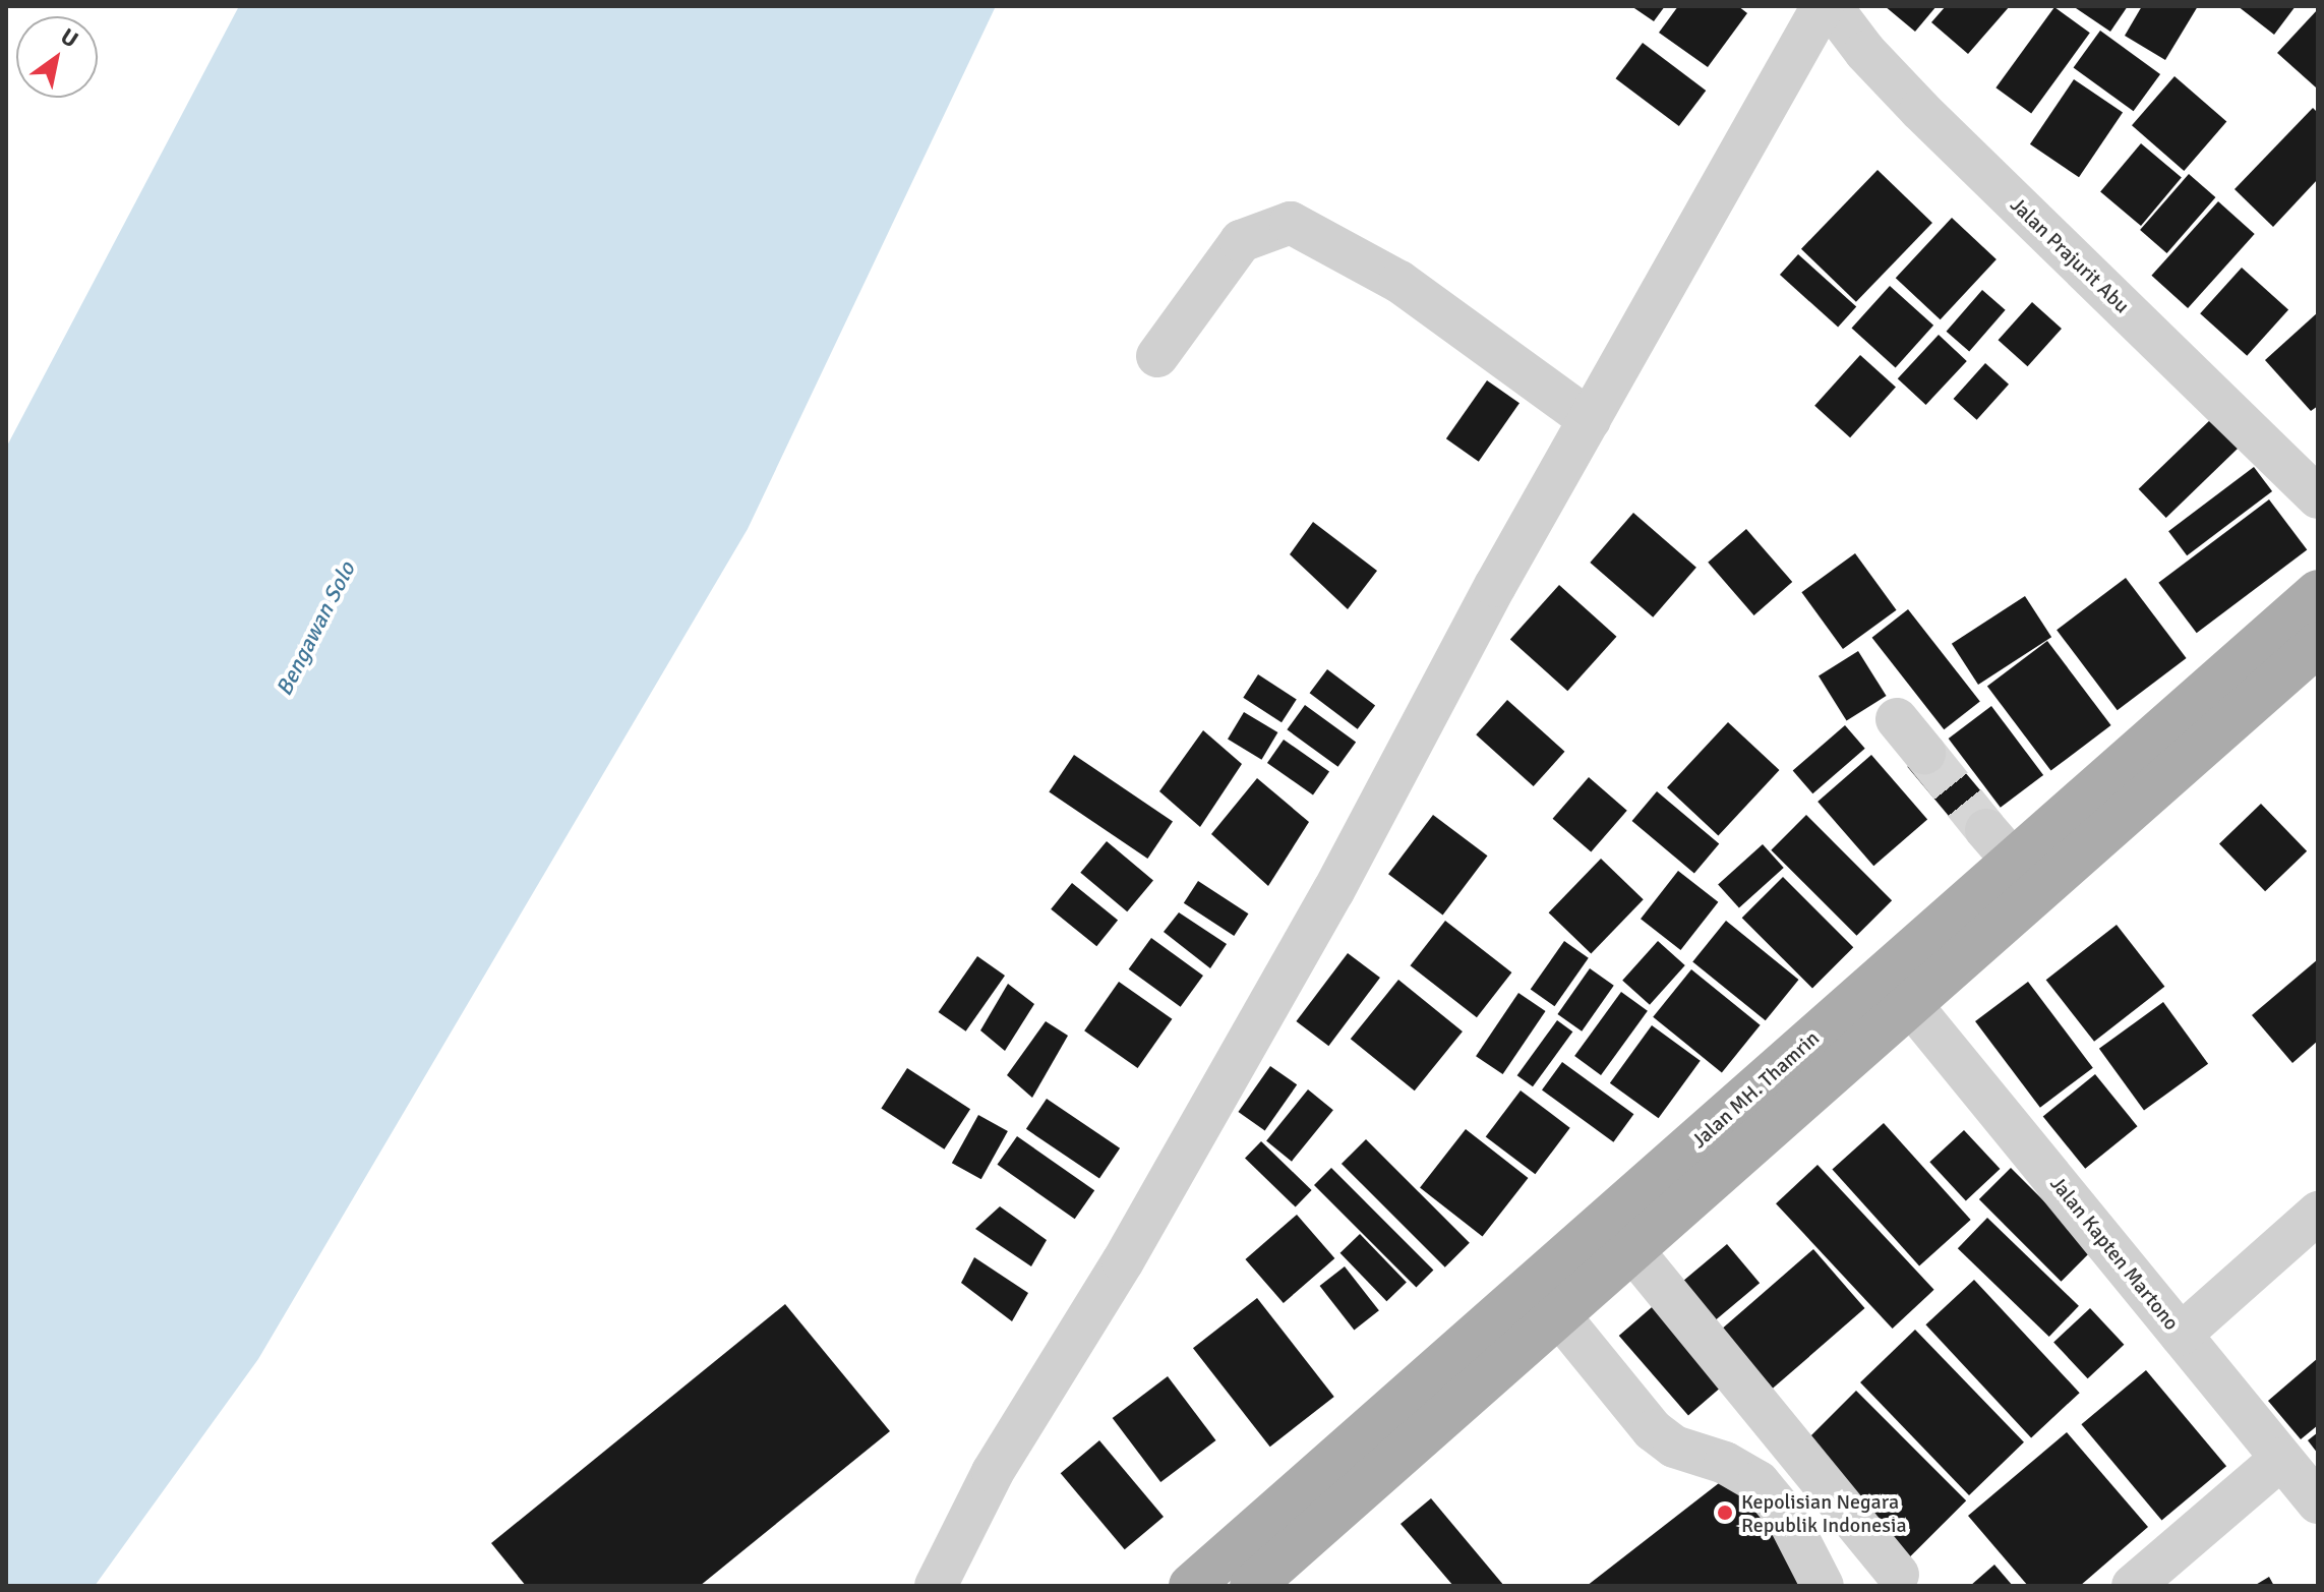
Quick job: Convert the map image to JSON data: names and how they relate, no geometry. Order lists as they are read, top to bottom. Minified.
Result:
{"streets":{"main road":["Jalan MH. Thamrin"],"street":["Jalan Prajurit Abu","Jalan Kapten Martono"]},"crossings":[["Jalan MH. Thamrin","Jalan Kapten Martono"]],"water":["Bengawan Solo"],"places":["Kepolisian Negara Republik Indonesia"],"north":"top right"}
